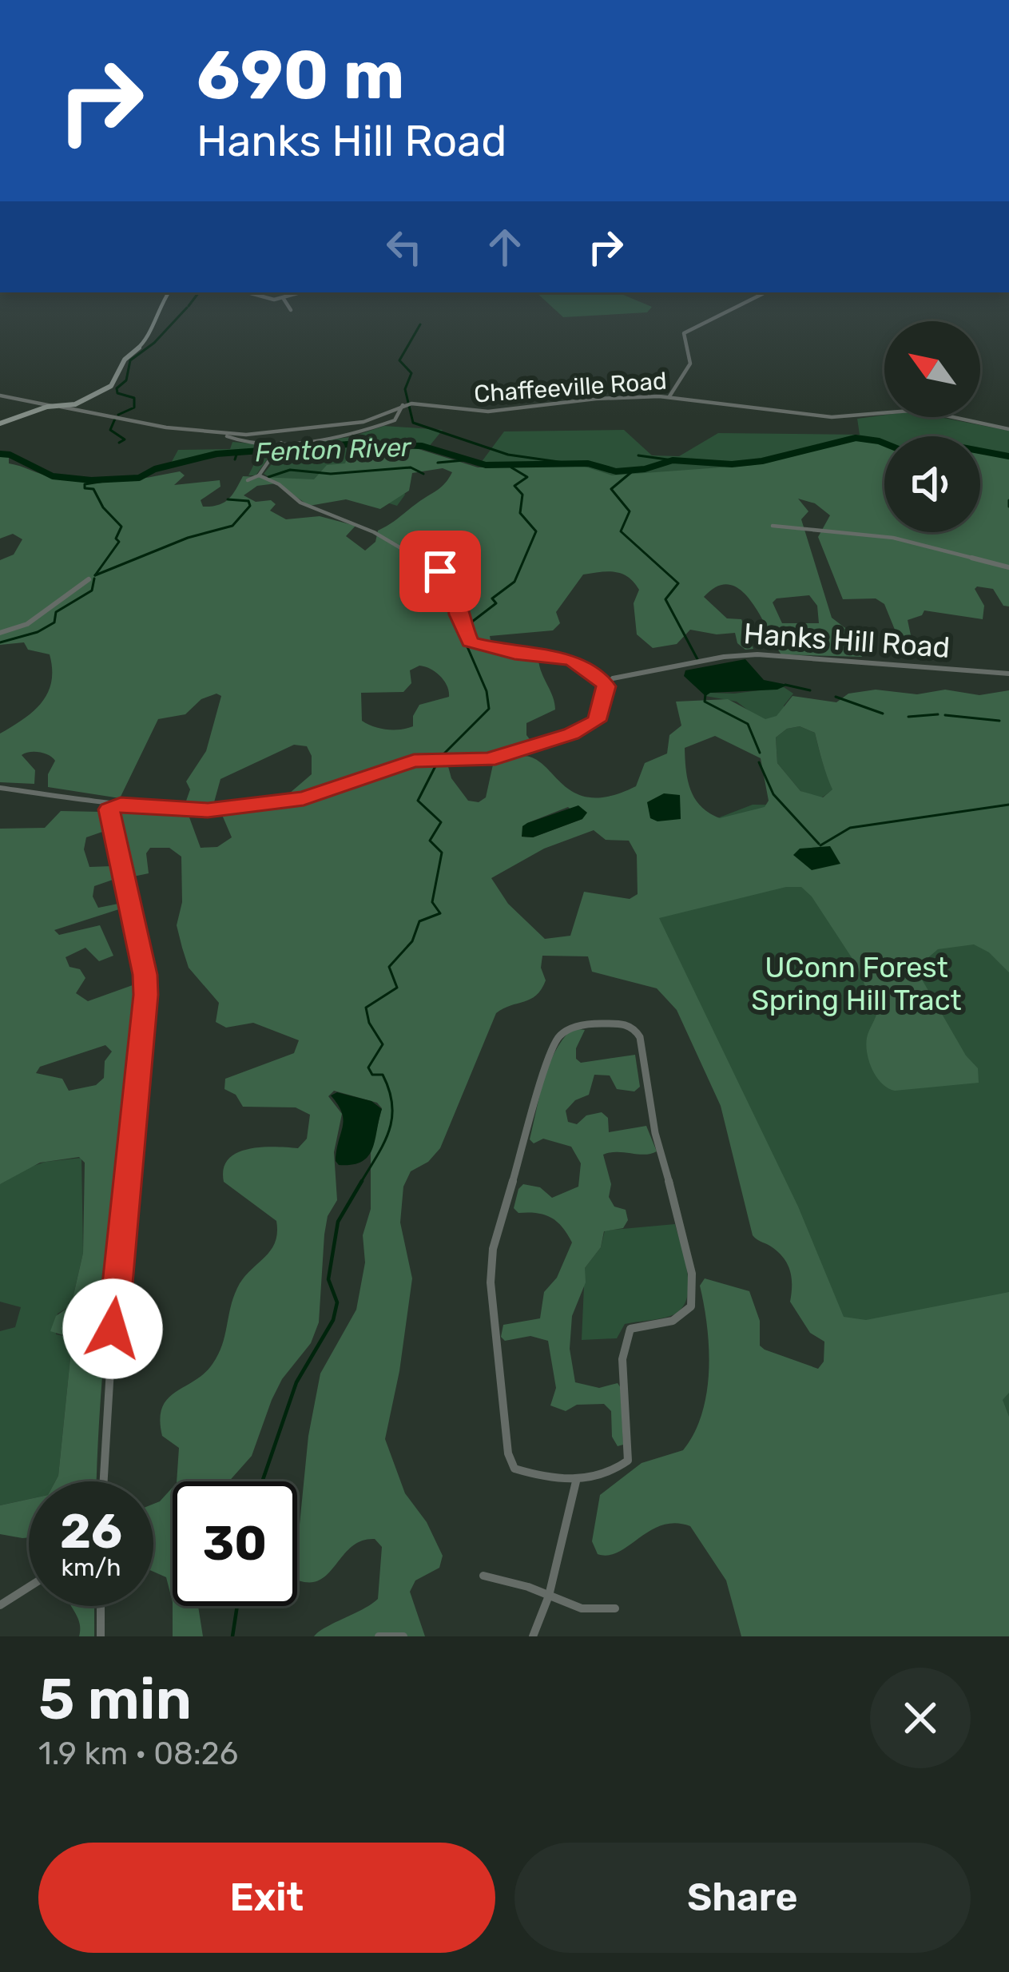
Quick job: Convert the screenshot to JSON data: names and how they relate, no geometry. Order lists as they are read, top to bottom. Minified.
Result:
{"streets":{"street":["Chaffeeville Road","Hanks Hill Road"]},"water":["Fenton River"],"parks":["UConn Forest Spring Hill Tract"],"north":"top left","page":{"turn":["690 m","Hanks Hill Road"],"speed":"26 km/h","limit":"30","heading":["5 min","1.9 km · 08:26"],"buttons":["Exit","Share"]}}
